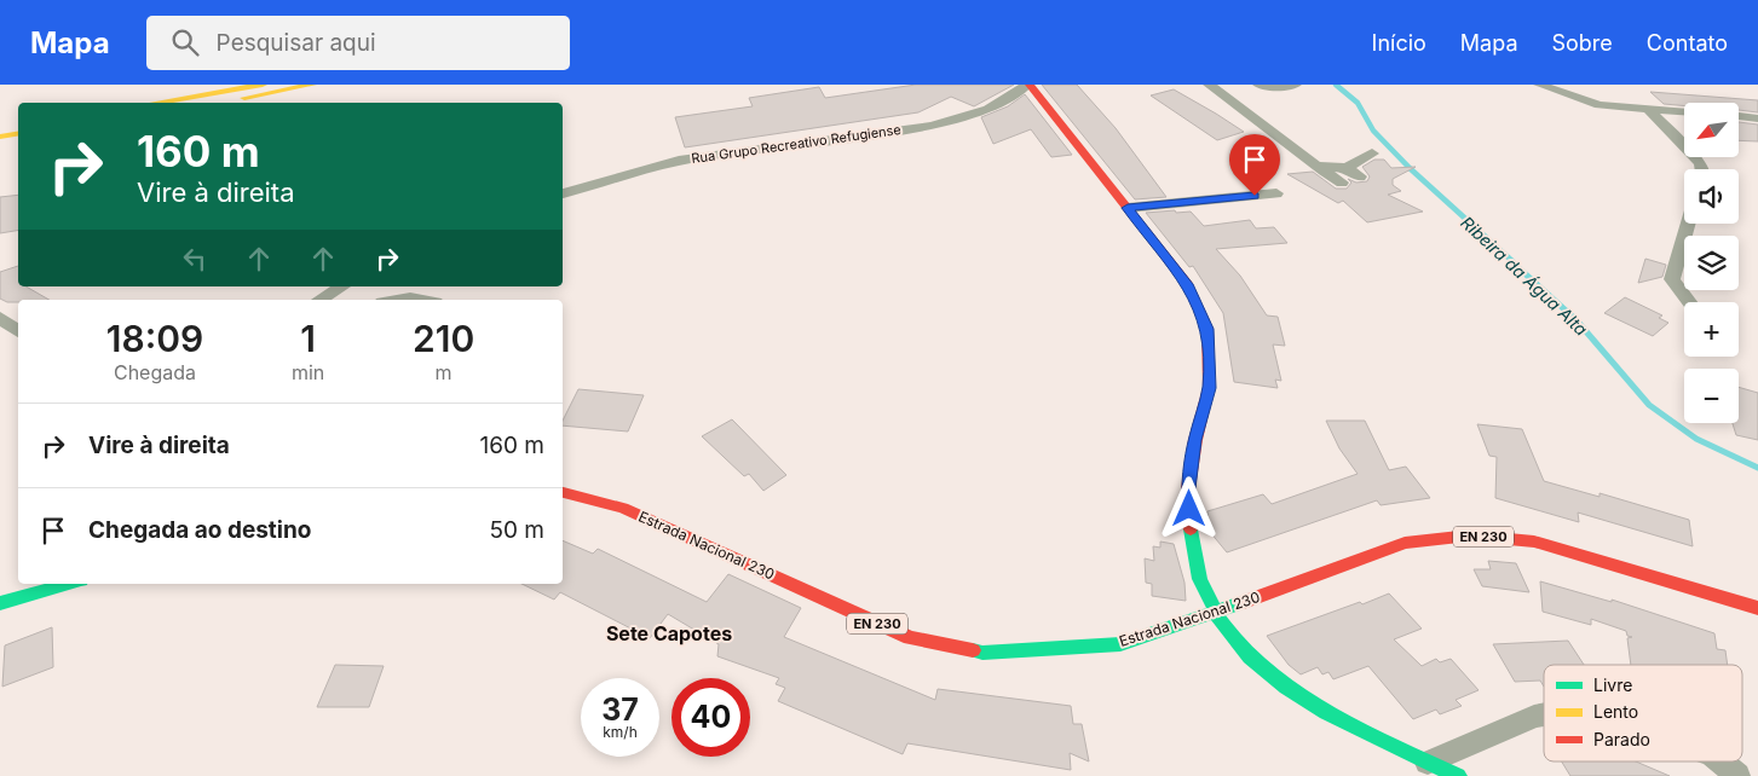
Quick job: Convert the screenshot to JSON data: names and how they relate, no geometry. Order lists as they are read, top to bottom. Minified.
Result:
{"streets":{"main road":["EN 230","Estrada Nacional 230"],"street":["Rua Grupo Recreativo Refugiense"]},"districts":["Sete Capotes"],"water":["Ribeira da Água Alta"],"legend":["Livre","Lento","Parado"],"north":"bottom left","page":{"header":"Mapa","search":"Pesquisar aqui","nav":["Início","Mapa","Sobre","Contato"],"map_buttons":["+","−"],"turn":["160 m","Vire à direita"],"eta":["18:09","Chegada","1","min","210","m"],"list":[{"name":"Vire à direita","value":"160 m"},{"name":"Chegada ao destino","value":"50 m"}],"speed":"37 km/h","limit":"40"}}
